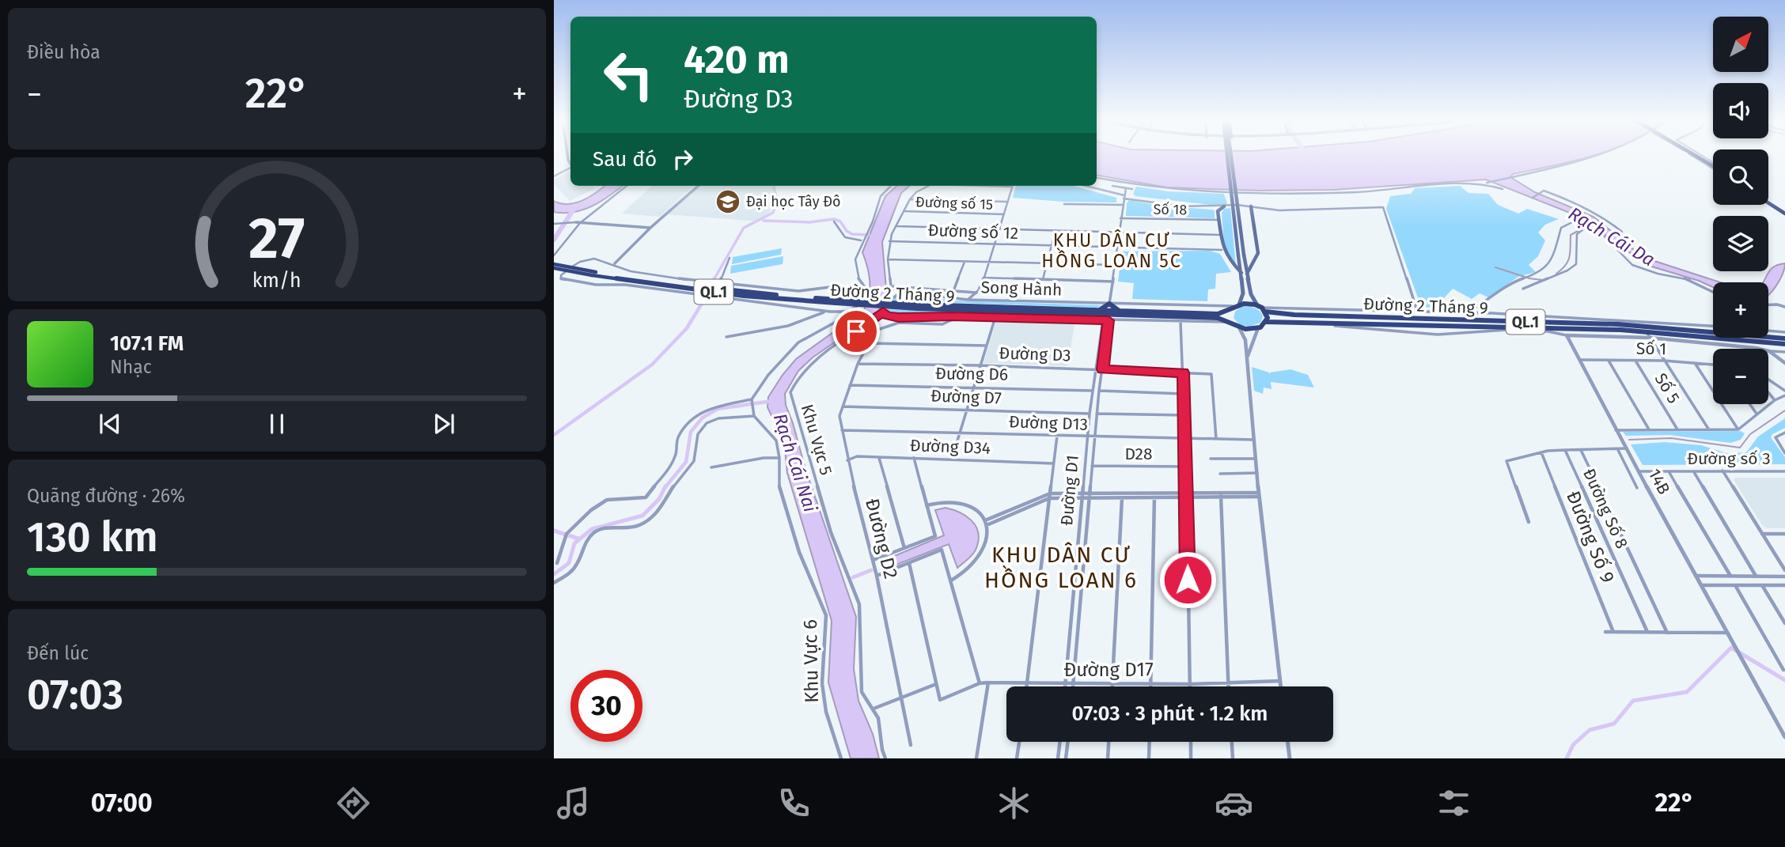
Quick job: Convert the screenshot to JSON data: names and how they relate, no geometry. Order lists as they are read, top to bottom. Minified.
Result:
{"streets":{"highway":["QL.1","Đường 2 Tháng 9"],"street":["Đường số 15","Số 18","Đường số 12","Song Hành","Số 1","Đường D3","Đường D6","Số 5","Đường D7","Đường D13","Khu Vực 5","Đường D34","D28","Đường số 3","14B","Đường D1","Đường Số 8","Đường Số 9","Đường D2","Khu Vực 6","Đường D17"]},"crossings":[["Song Hành","Đường 2 Tháng 9"],["Số 1","Số 5"],["Số 1","14B"],["Đường D3","Đường D13"],["Đường D3","Đường D1"],["Đường D3","Đường D2"],["Đường D6","Đường D1"],["Đường D6","Đường D2"],["Đường D7","Đường D1"],["Đường D7","Đường D2"],["Đường D13","Đường D1"],["Đường D13","Đường D2"],["Đường D34","Đường D2"],["D28","Đường D1"],["Đường số 3","14B"],["14B","Đường Số 8"],["Đường D1","Đường D17"]],"districts":["KHU DÂN CƯ HỒNG LOAN 5C","KHU DÂN CƯ HỒNG LOAN 6"],"water":["Rạch Cái Da","Rạch Cái Nai"],"places":{"school or university":["Đại học Tây Đô"]},"north":"top right","page":{"tile":["Điều hòa",["Quãng đường · 26%","130 km"],["Đến lúc","07:03"]],"map_buttons":["+","−"],"turn":["420 m","Đường D3"],"heat":["−","22°","+"],"then":"Sau đó","song":["107.1 FM","Nhạc"],"limit":"30","trip":"07:03 · 3 phút · 1.2 km","tabs":["07:00","22°"],"gauge":["27","km/h"]}}
